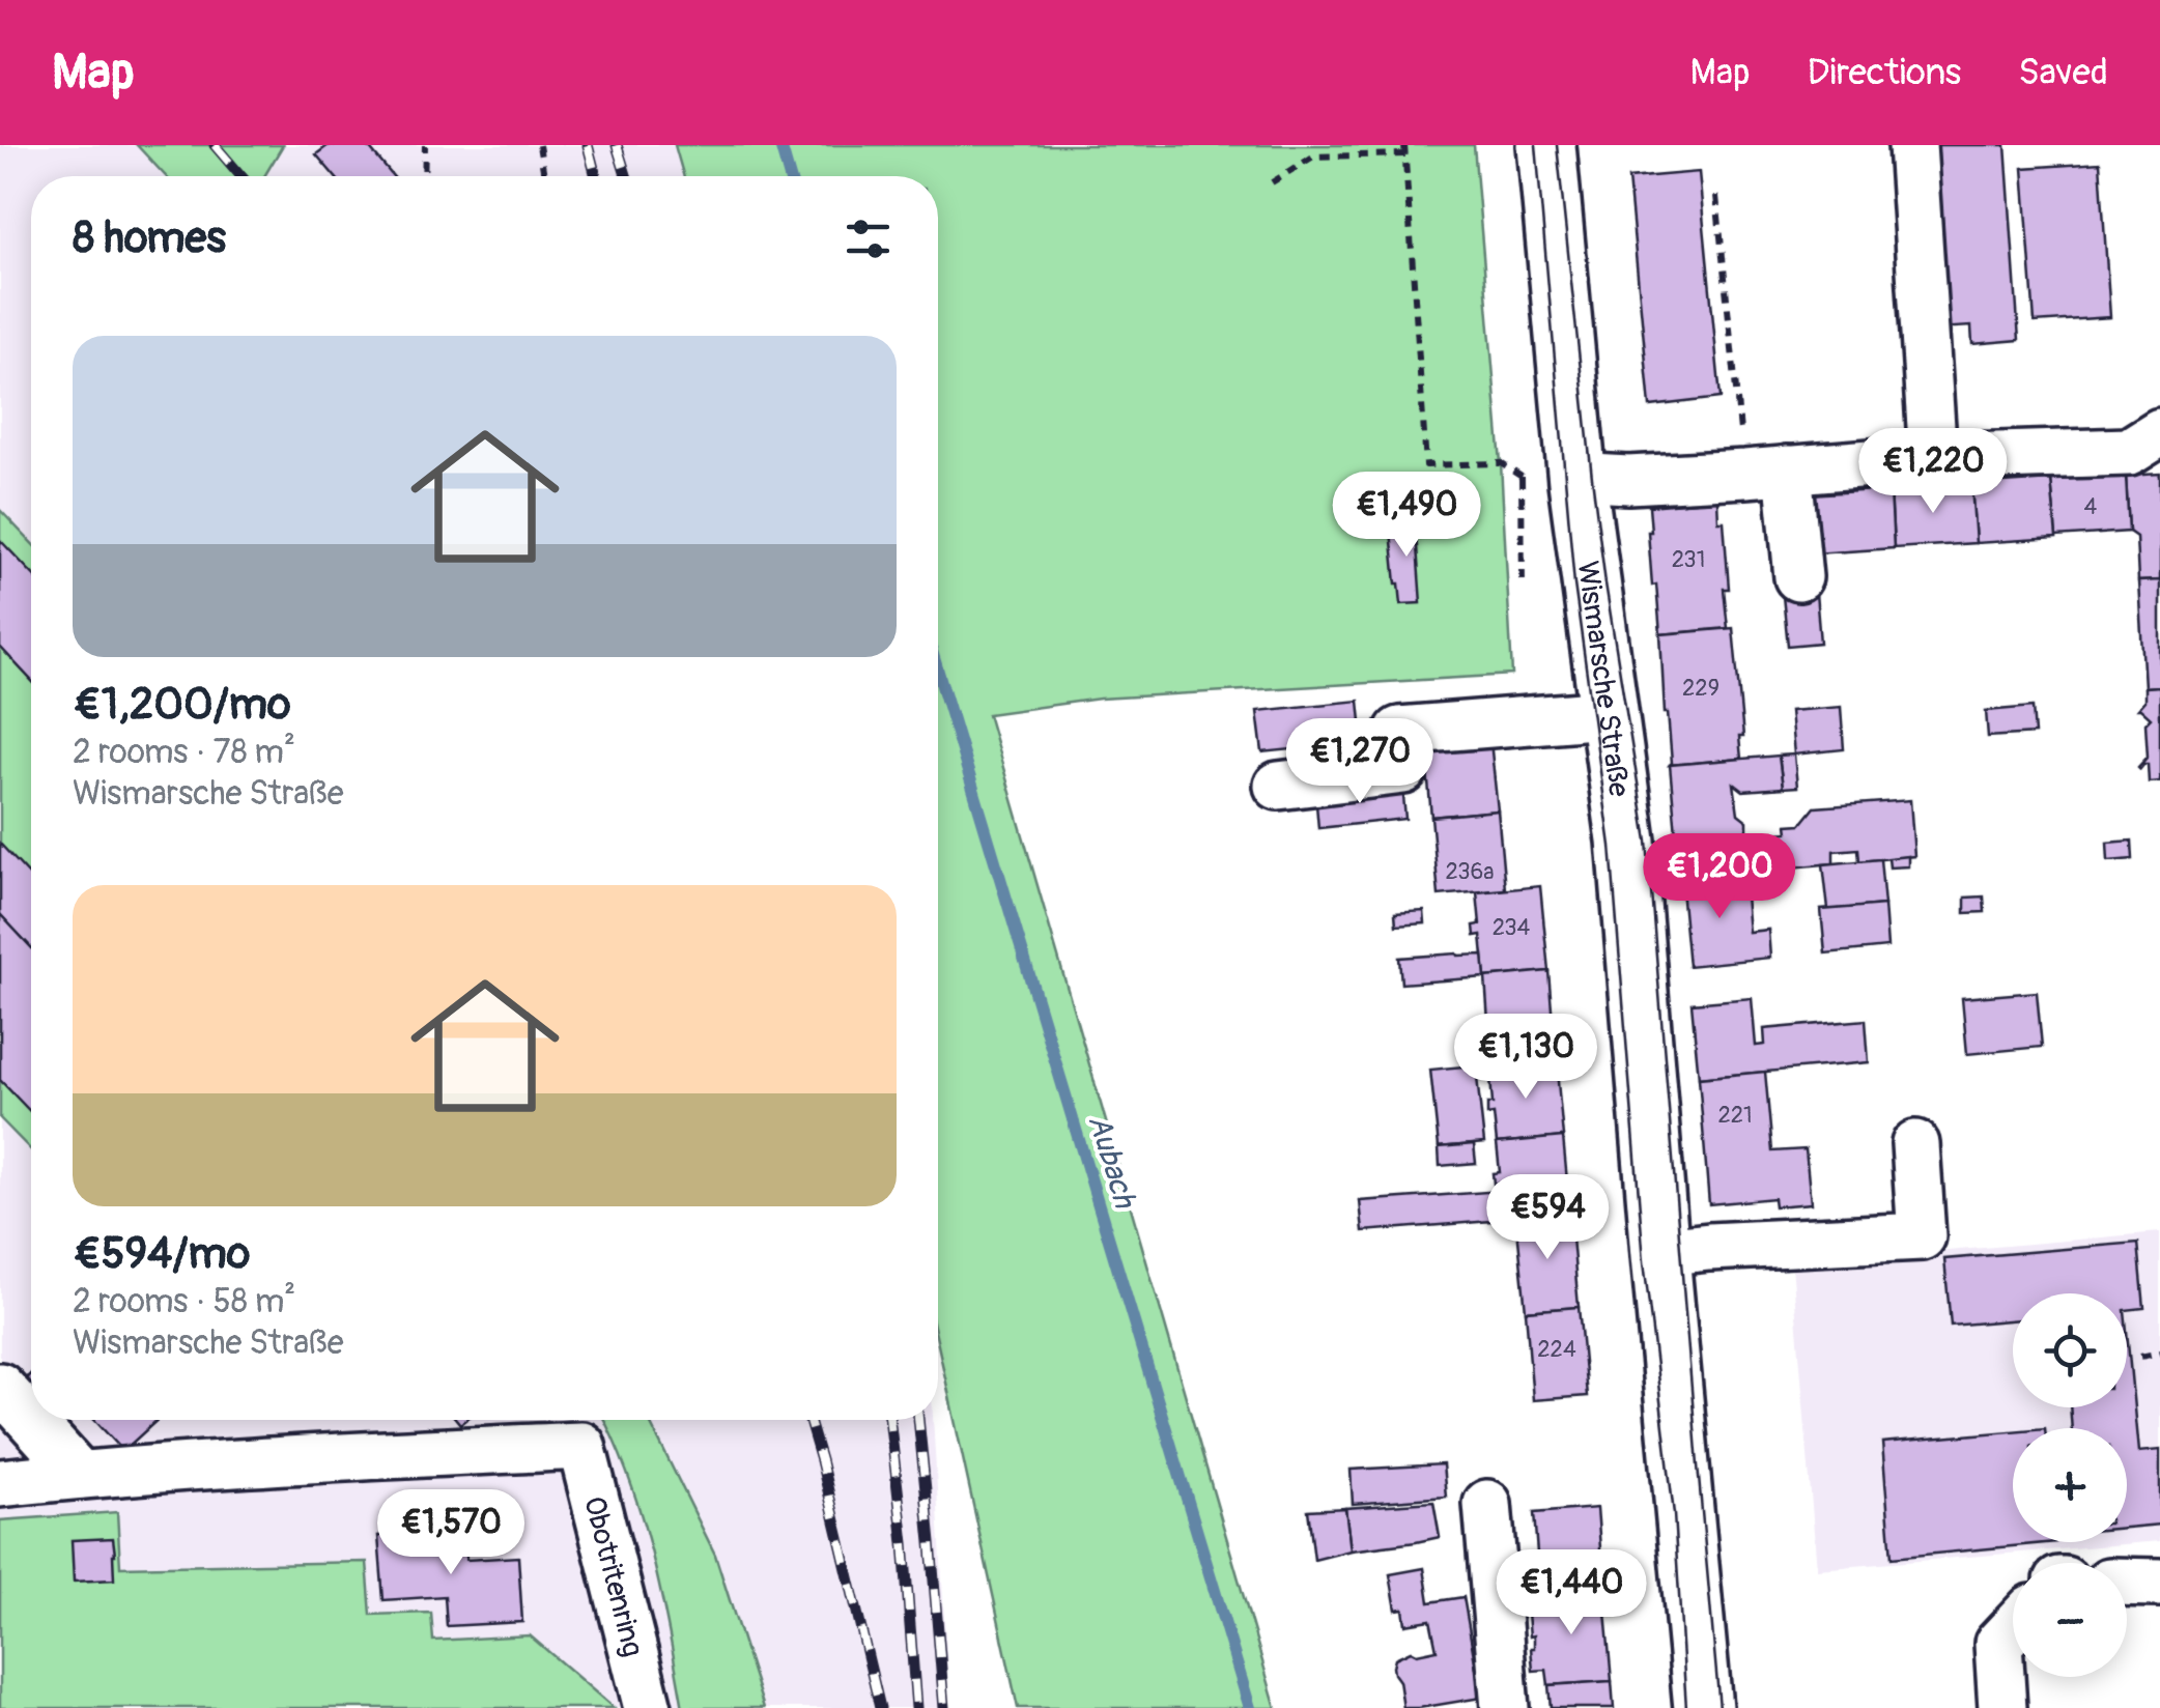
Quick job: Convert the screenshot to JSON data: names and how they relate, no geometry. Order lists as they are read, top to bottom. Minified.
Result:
{"streets":{"main road":["Wismarsche Straße"],"street":["Obotritenring"]},"water":["Aubach"],"house_numbers":["4","231","229","236a","234","221","224"],"page":{"header":"Map","nav":["Map","Directions","Saved"],"heading":"8 homes","list":[{"name":"€1,200/mo","note":"2 rooms · 78 m² · Wismarsche Straße"},{"name":"€594/mo","note":"2 rooms · 58 m² · Wismarsche Straße"}],"price":["€1,220","€1,490","€1,270","€1,200","€1,130","€594","€1,570","€1,440"],"map_buttons":["+","−"]}}
